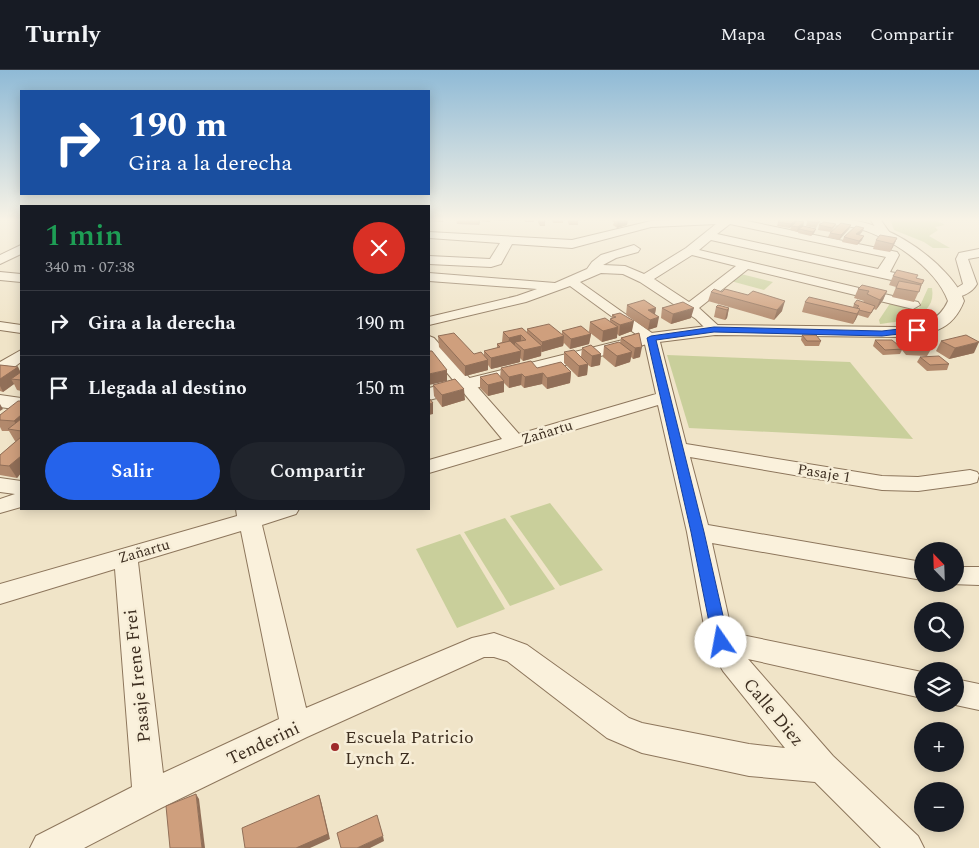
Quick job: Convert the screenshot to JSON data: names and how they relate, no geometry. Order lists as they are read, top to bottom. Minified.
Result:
{"streets":{"street":["Zañartu","Pasaje 1","Pasaje Irene Frei","Calle Diez","Tenderini"]},"crossings":[["Zañartu","Pasaje Irene Frei"],["Zañartu","Calle Diez"],["Pasaje 1","Calle Diez"],["Pasaje Irene Frei","Tenderini"],["Calle Diez","Tenderini"]],"places":["Escuela Patricio Lynch Z."],"north":"top left","page":{"header":"Turnly","nav":["Mapa","Capas","Compartir"],"turn":["190 m","Gira a la derecha"],"heading":["1 min","340 m · 07:38"],"list":[{"name":"Gira a la derecha","value":"190 m"},{"name":"Llegada al destino","value":"150 m"}],"buttons":["Salir","Compartir"],"map_buttons":["+","−"]}}
